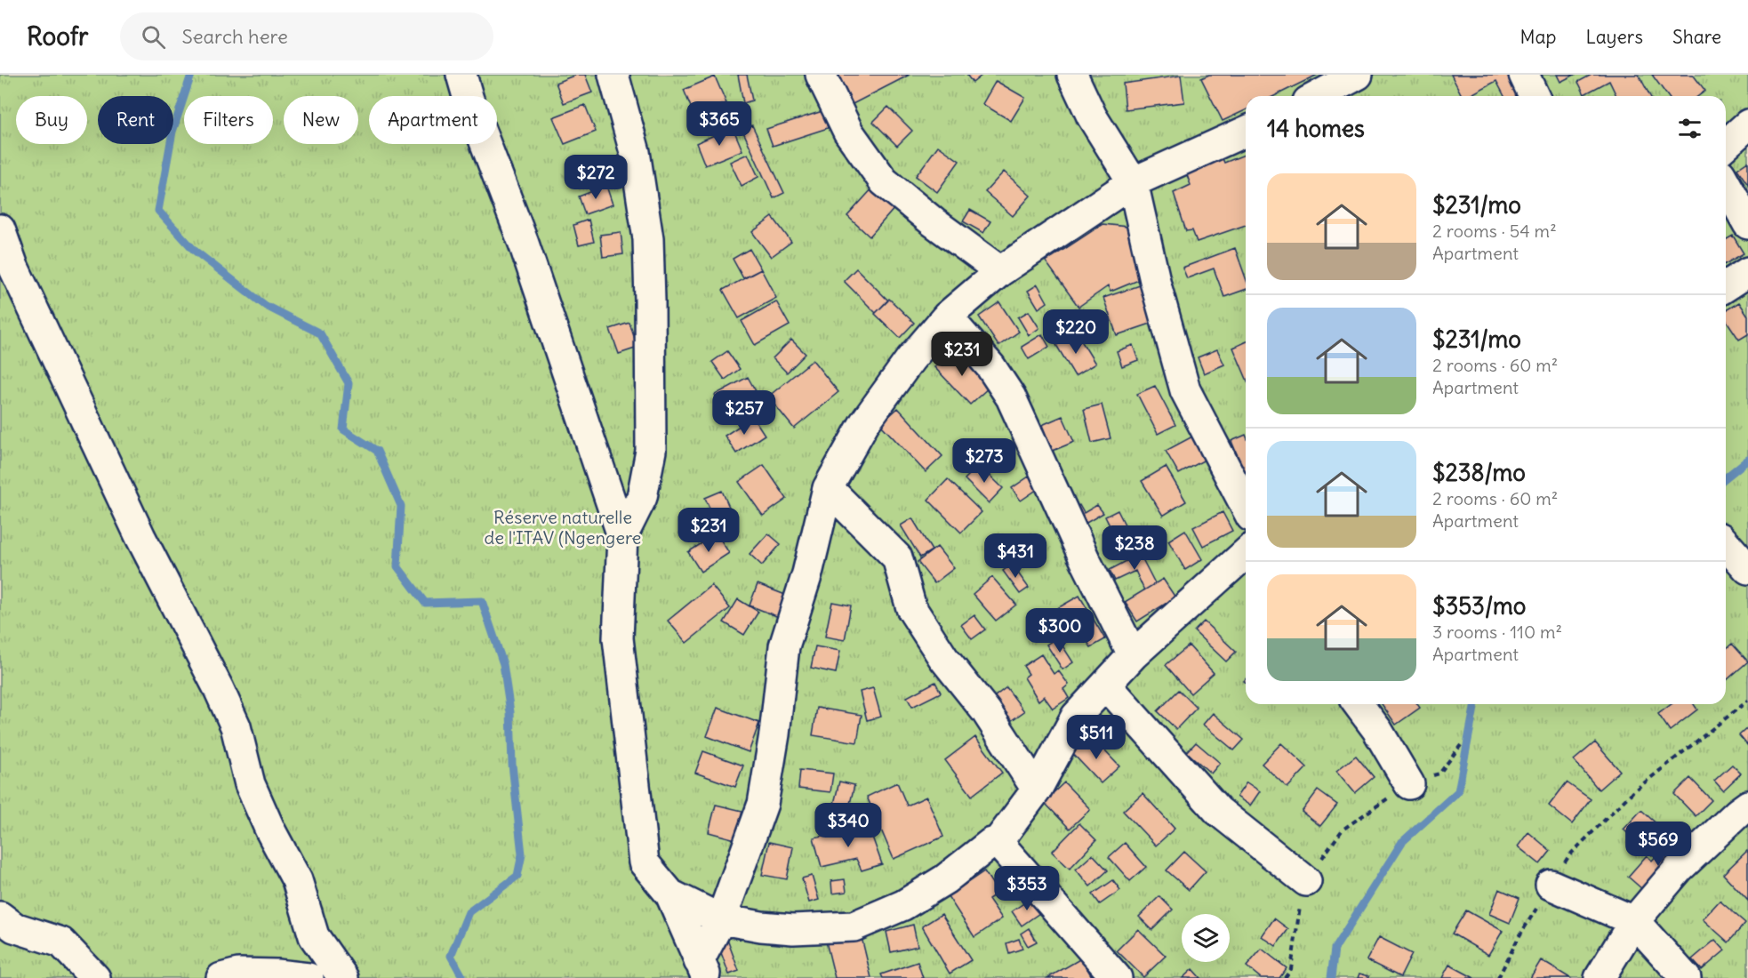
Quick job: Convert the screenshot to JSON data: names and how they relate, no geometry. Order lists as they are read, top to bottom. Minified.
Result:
{"parks":["Réserve naturelle de l'ITAV (Ngengere"],"page":{"header":"Roofr","search":"Search here","nav":["Map","Layers","Share"],"chip":["Buy","Rent","Filters","New","Apartment"],"heading":"14 homes","price":["$365","$272","$220","$231","$257","$273","$231","$238","$431","$300","$511","$340","$569","$353"],"list":[{"name":"$231/mo","note":"2 rooms · 54 m² · Apartment"},{"name":"$231/mo","note":"2 rooms · 60 m² · Apartment"},{"name":"$238/mo","note":"2 rooms · 60 m² · Apartment"},{"name":"$353/mo","note":"3 rooms · 110 m² · Apartment"}]}}
